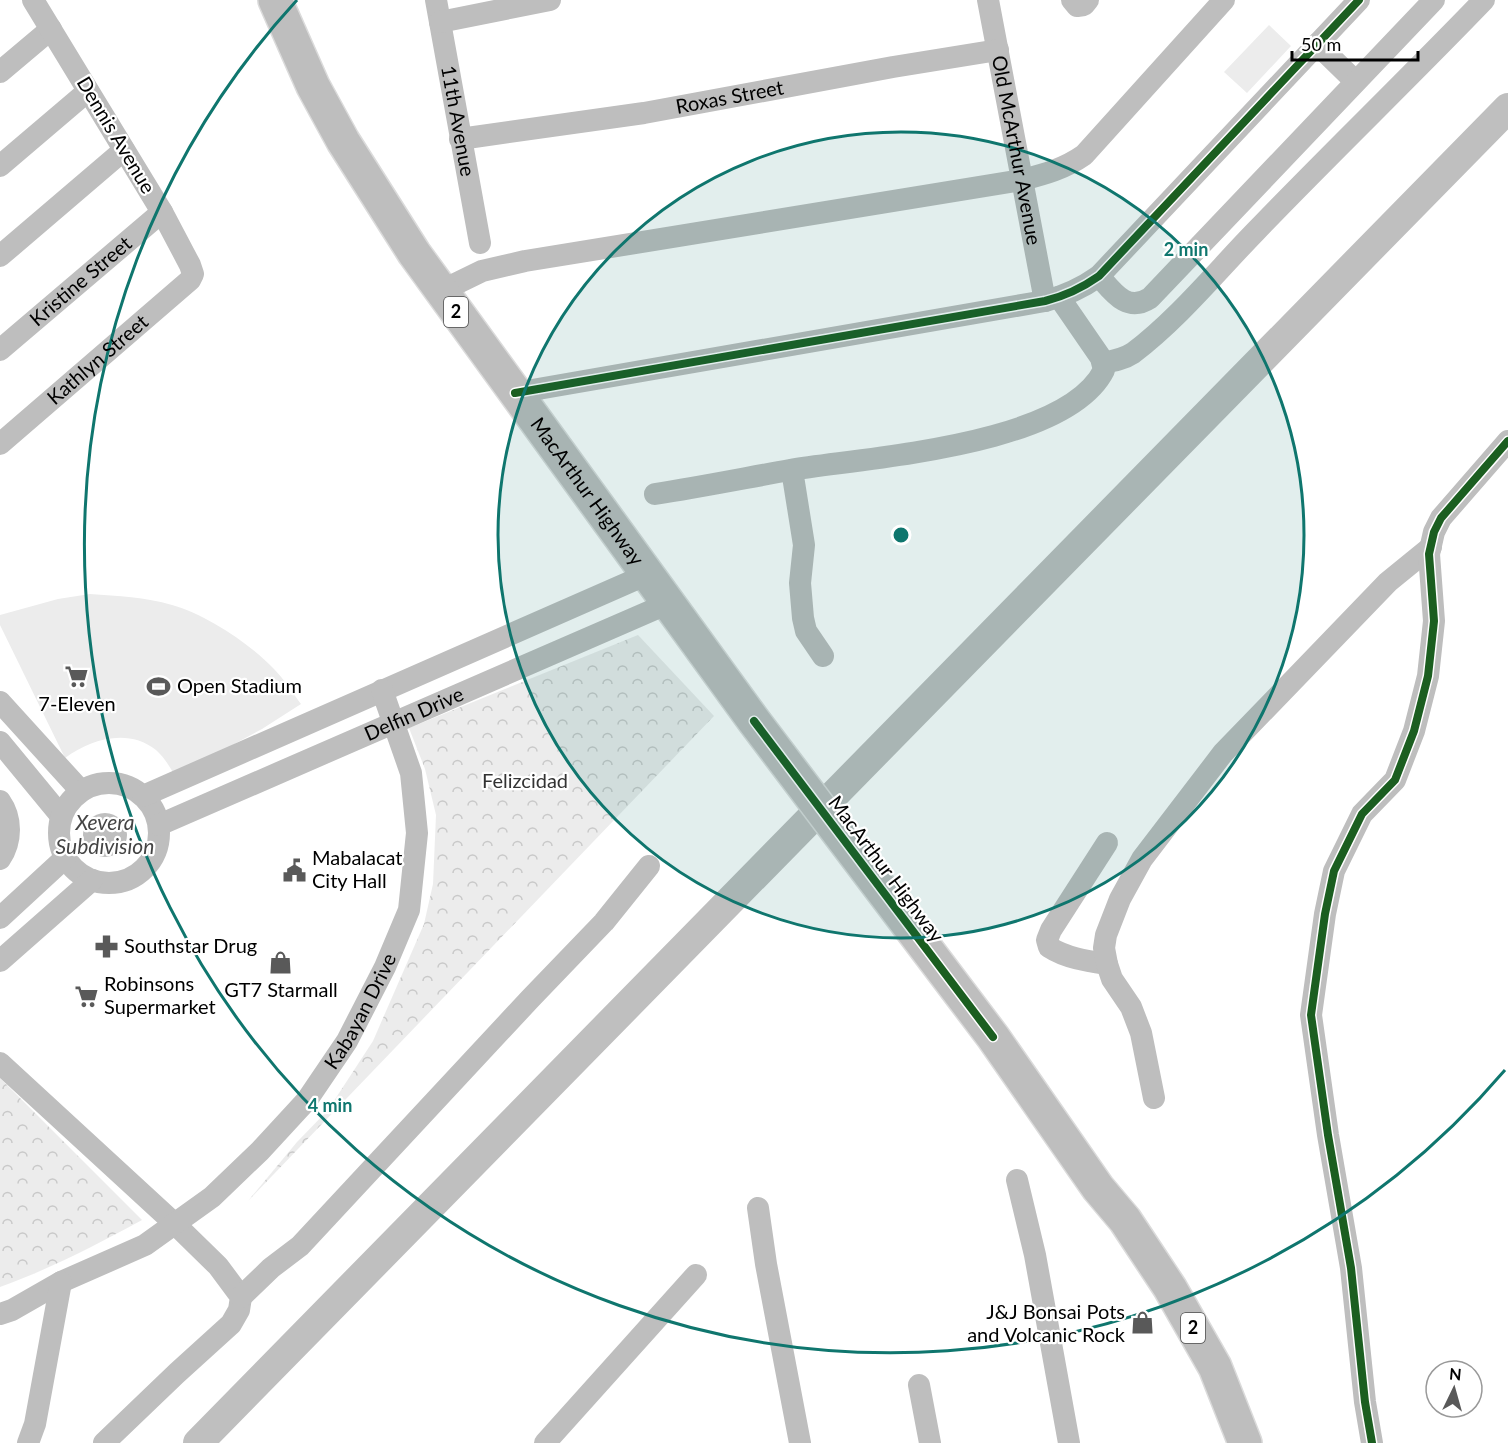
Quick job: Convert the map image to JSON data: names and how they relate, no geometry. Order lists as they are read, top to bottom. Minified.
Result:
{"streets":{"highway":["2","MacArthur Highway"],"street":["Roxas Street","11th Avenue","Dennis Avenue","Old McArthur Avenue","Kristine Street","Kathlyn Street","Delfin Drive","Kabayan Drive"]},"crossings":[["Roxas Street","11th Avenue"],["Roxas Street","Old McArthur Avenue"],["Dennis Avenue","Kristine Street"],["Dennis Avenue","Kathlyn Street"],["MacArthur Highway","Delfin Drive"],["Delfin Drive","Kabayan Drive"]],"water":["Xevera Subdivision"],"parks":["Felizcidad"],"places":{"supermarket":["7-Eleven","Robinsons Supermarket"],"sports":["Open Stadium"],"public building":["Mabalacat City Hall"],"pharmacy":["Southstar Drug"],"shop":["GT7 Starmall","J&J Bonsai Pots and Volcanic Rock"]},"scale_bar":"50 m","north":"top","rings":["2 min","4 min"]}
